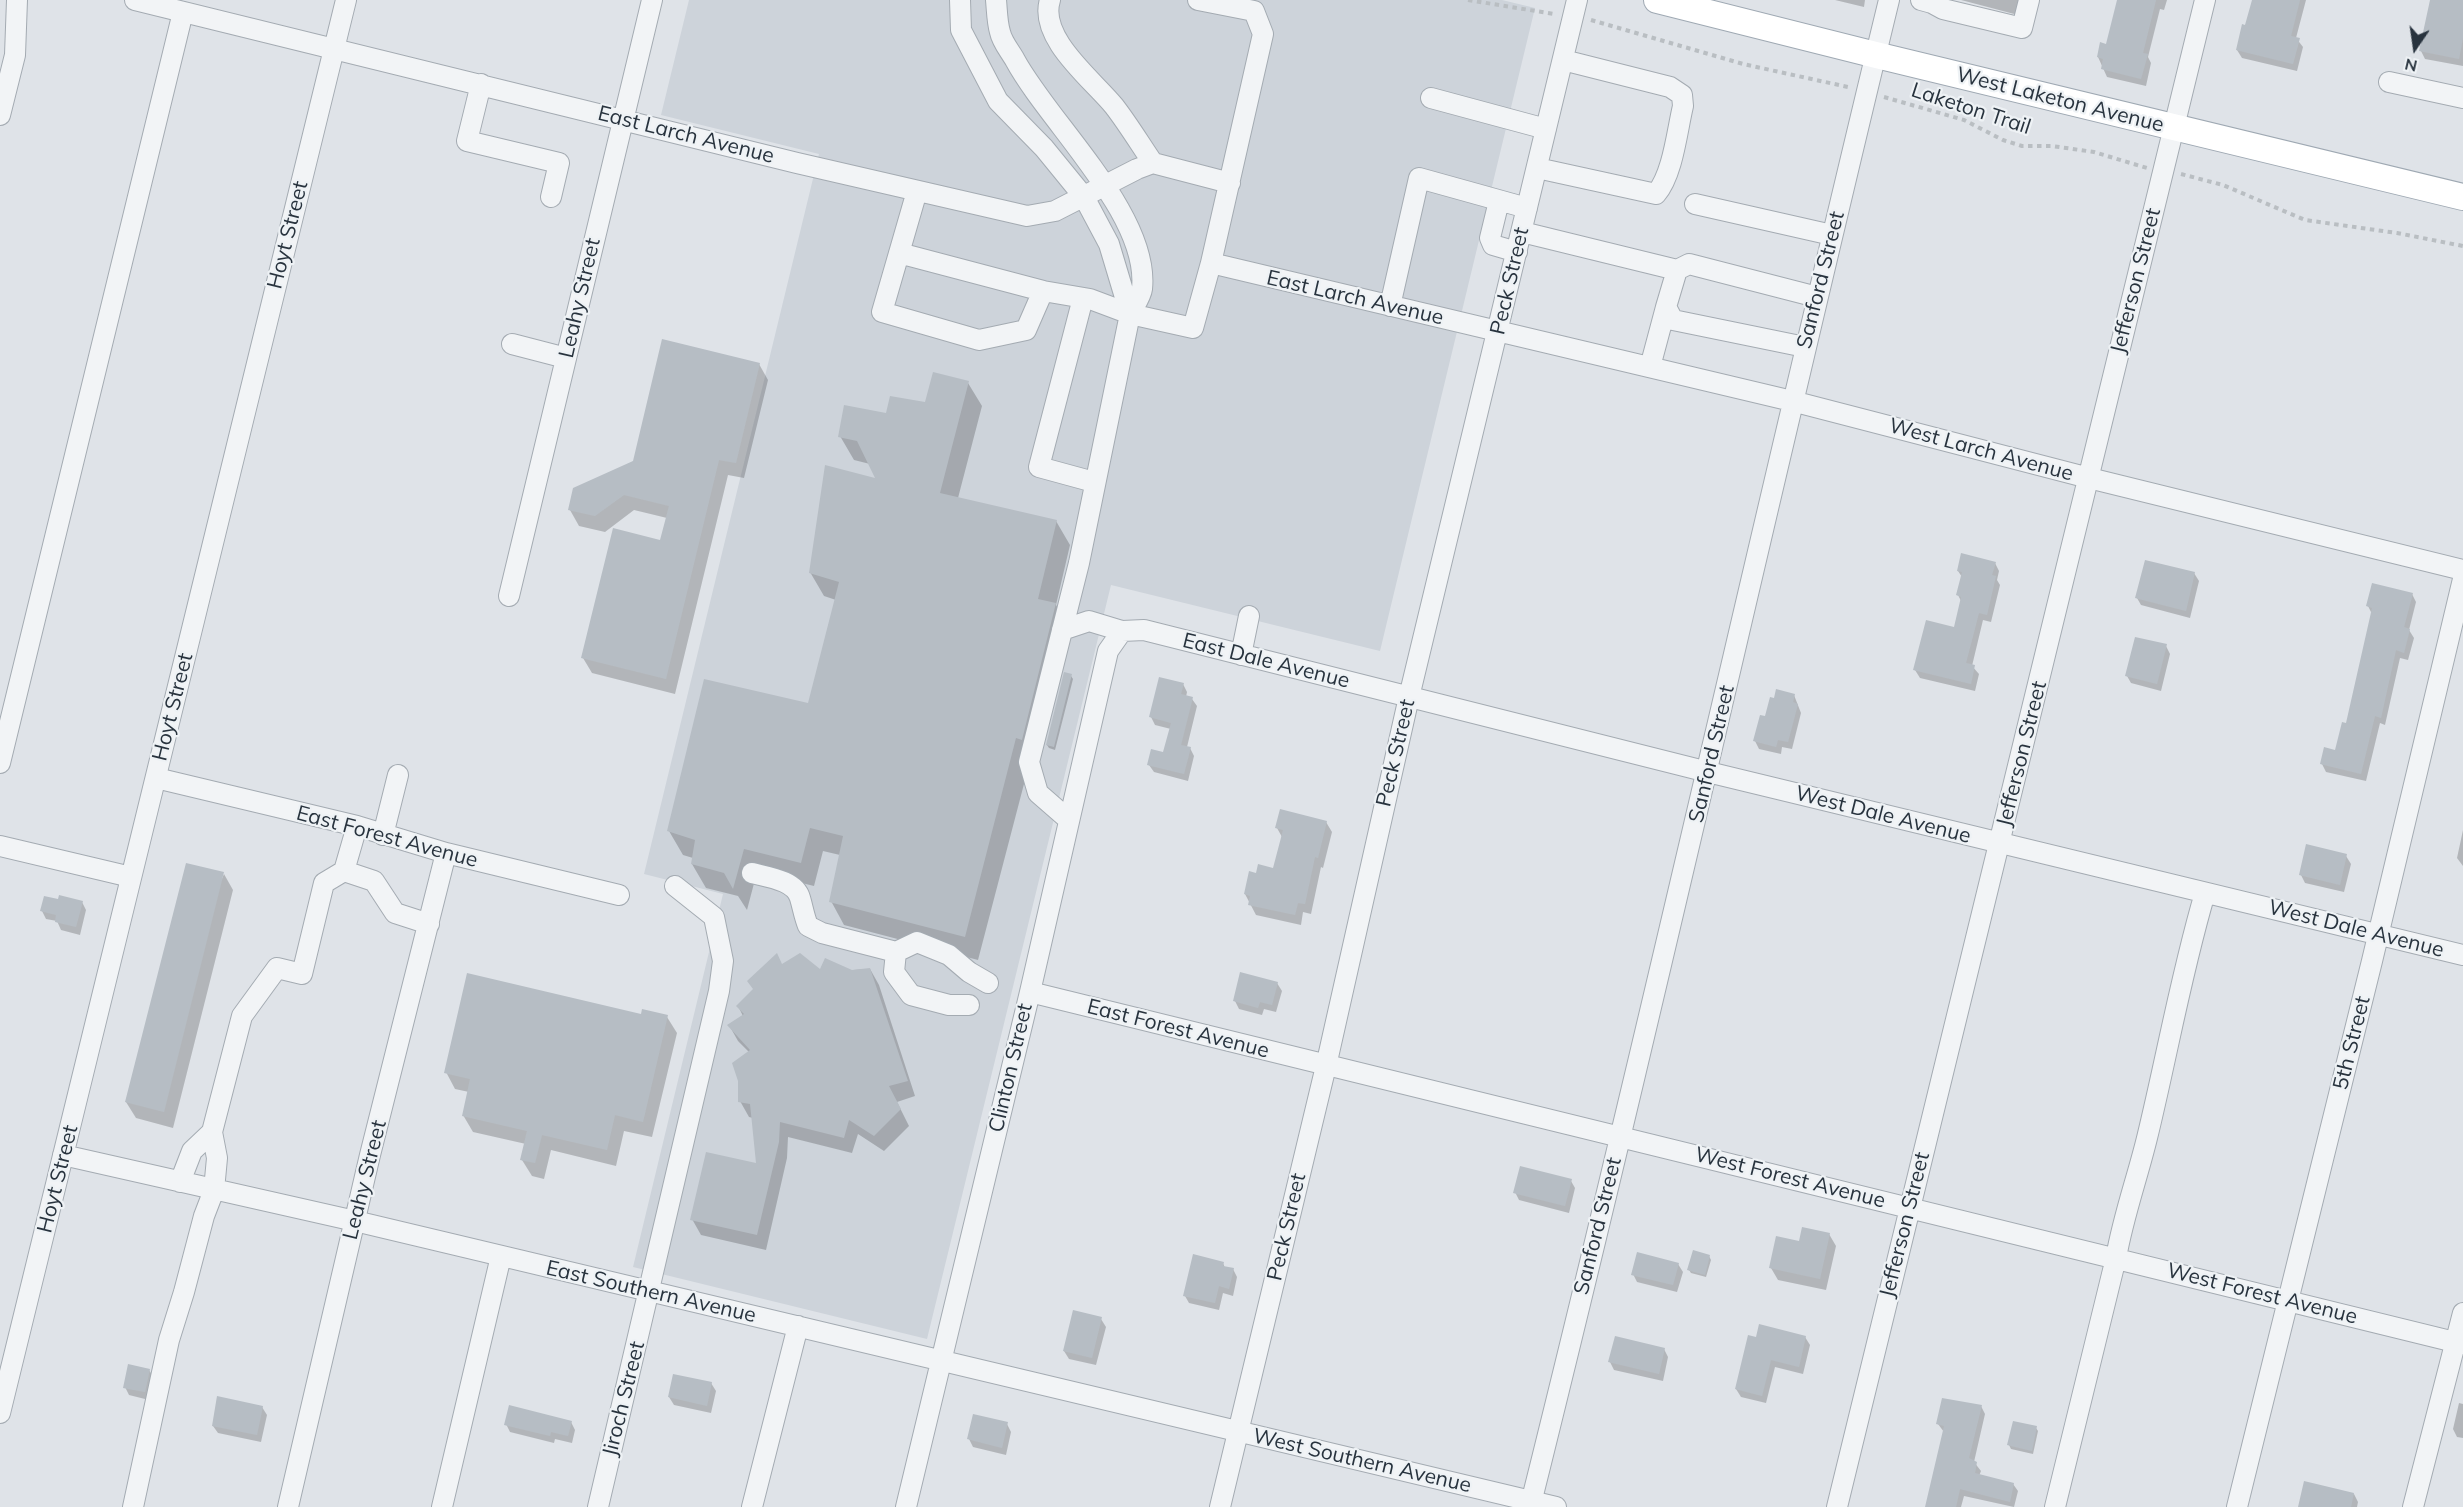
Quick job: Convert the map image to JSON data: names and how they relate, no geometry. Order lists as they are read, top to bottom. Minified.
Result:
{"streets":{"main road":["West Laketon Avenue"],"street":["East Larch Avenue","Hoyt Street","Sanford Street","Peck Street","Jefferson Street","Leahy Street","West Larch Avenue","East Dale Avenue","West Dale Avenue","East Forest Avenue","5th Street","Clinton Street","West Forest Avenue","East Southern Avenue","Jiroch Street","West Southern Avenue"],"path":["Laketon Trail"]},"crossings":[["West Laketon Avenue","Sanford Street"],["West Laketon Avenue","Jefferson Street"],["Laketon Trail","Sanford Street"],["Laketon Trail","Peck Street"],["Laketon Trail","Jefferson Street"],["East Larch Avenue","Hoyt Street"],["East Larch Avenue","Peck Street"],["East Larch Avenue","Leahy Street"],["East Larch Avenue","West Larch Avenue"],["Hoyt Street","East Forest Avenue"],["Hoyt Street","East Southern Avenue"],["Sanford Street","West Larch Avenue"],["Sanford Street","West Dale Avenue"],["Sanford Street","West Forest Avenue"],["Sanford Street","West Southern Avenue"],["Peck Street","West Larch Avenue"],["Peck Street","East Dale Avenue"],["Peck Street","West Dale Avenue"],["Peck Street","East Forest Avenue"],["Peck Street","West Forest Avenue"],["Peck Street","East Southern Avenue"],["Peck Street","West Southern Avenue"],["Jefferson Street","West Larch Avenue"],["Jefferson Street","West Dale Avenue"],["Jefferson Street","West Forest Avenue"],["Leahy Street","East Forest Avenue"],["Leahy Street","East Southern Avenue"],["East Dale Avenue","West Dale Avenue"],["East Dale Avenue","Clinton Street"],["West Dale Avenue","5th Street"],["East Forest Avenue","Clinton Street"],["East Forest Avenue","West Forest Avenue"],["5th Street","West Forest Avenue"],["Clinton Street","East Southern Avenue"],["East Southern Avenue","Jiroch Street"],["East Southern Avenue","West Southern Avenue"]],"north":"bottom"}
